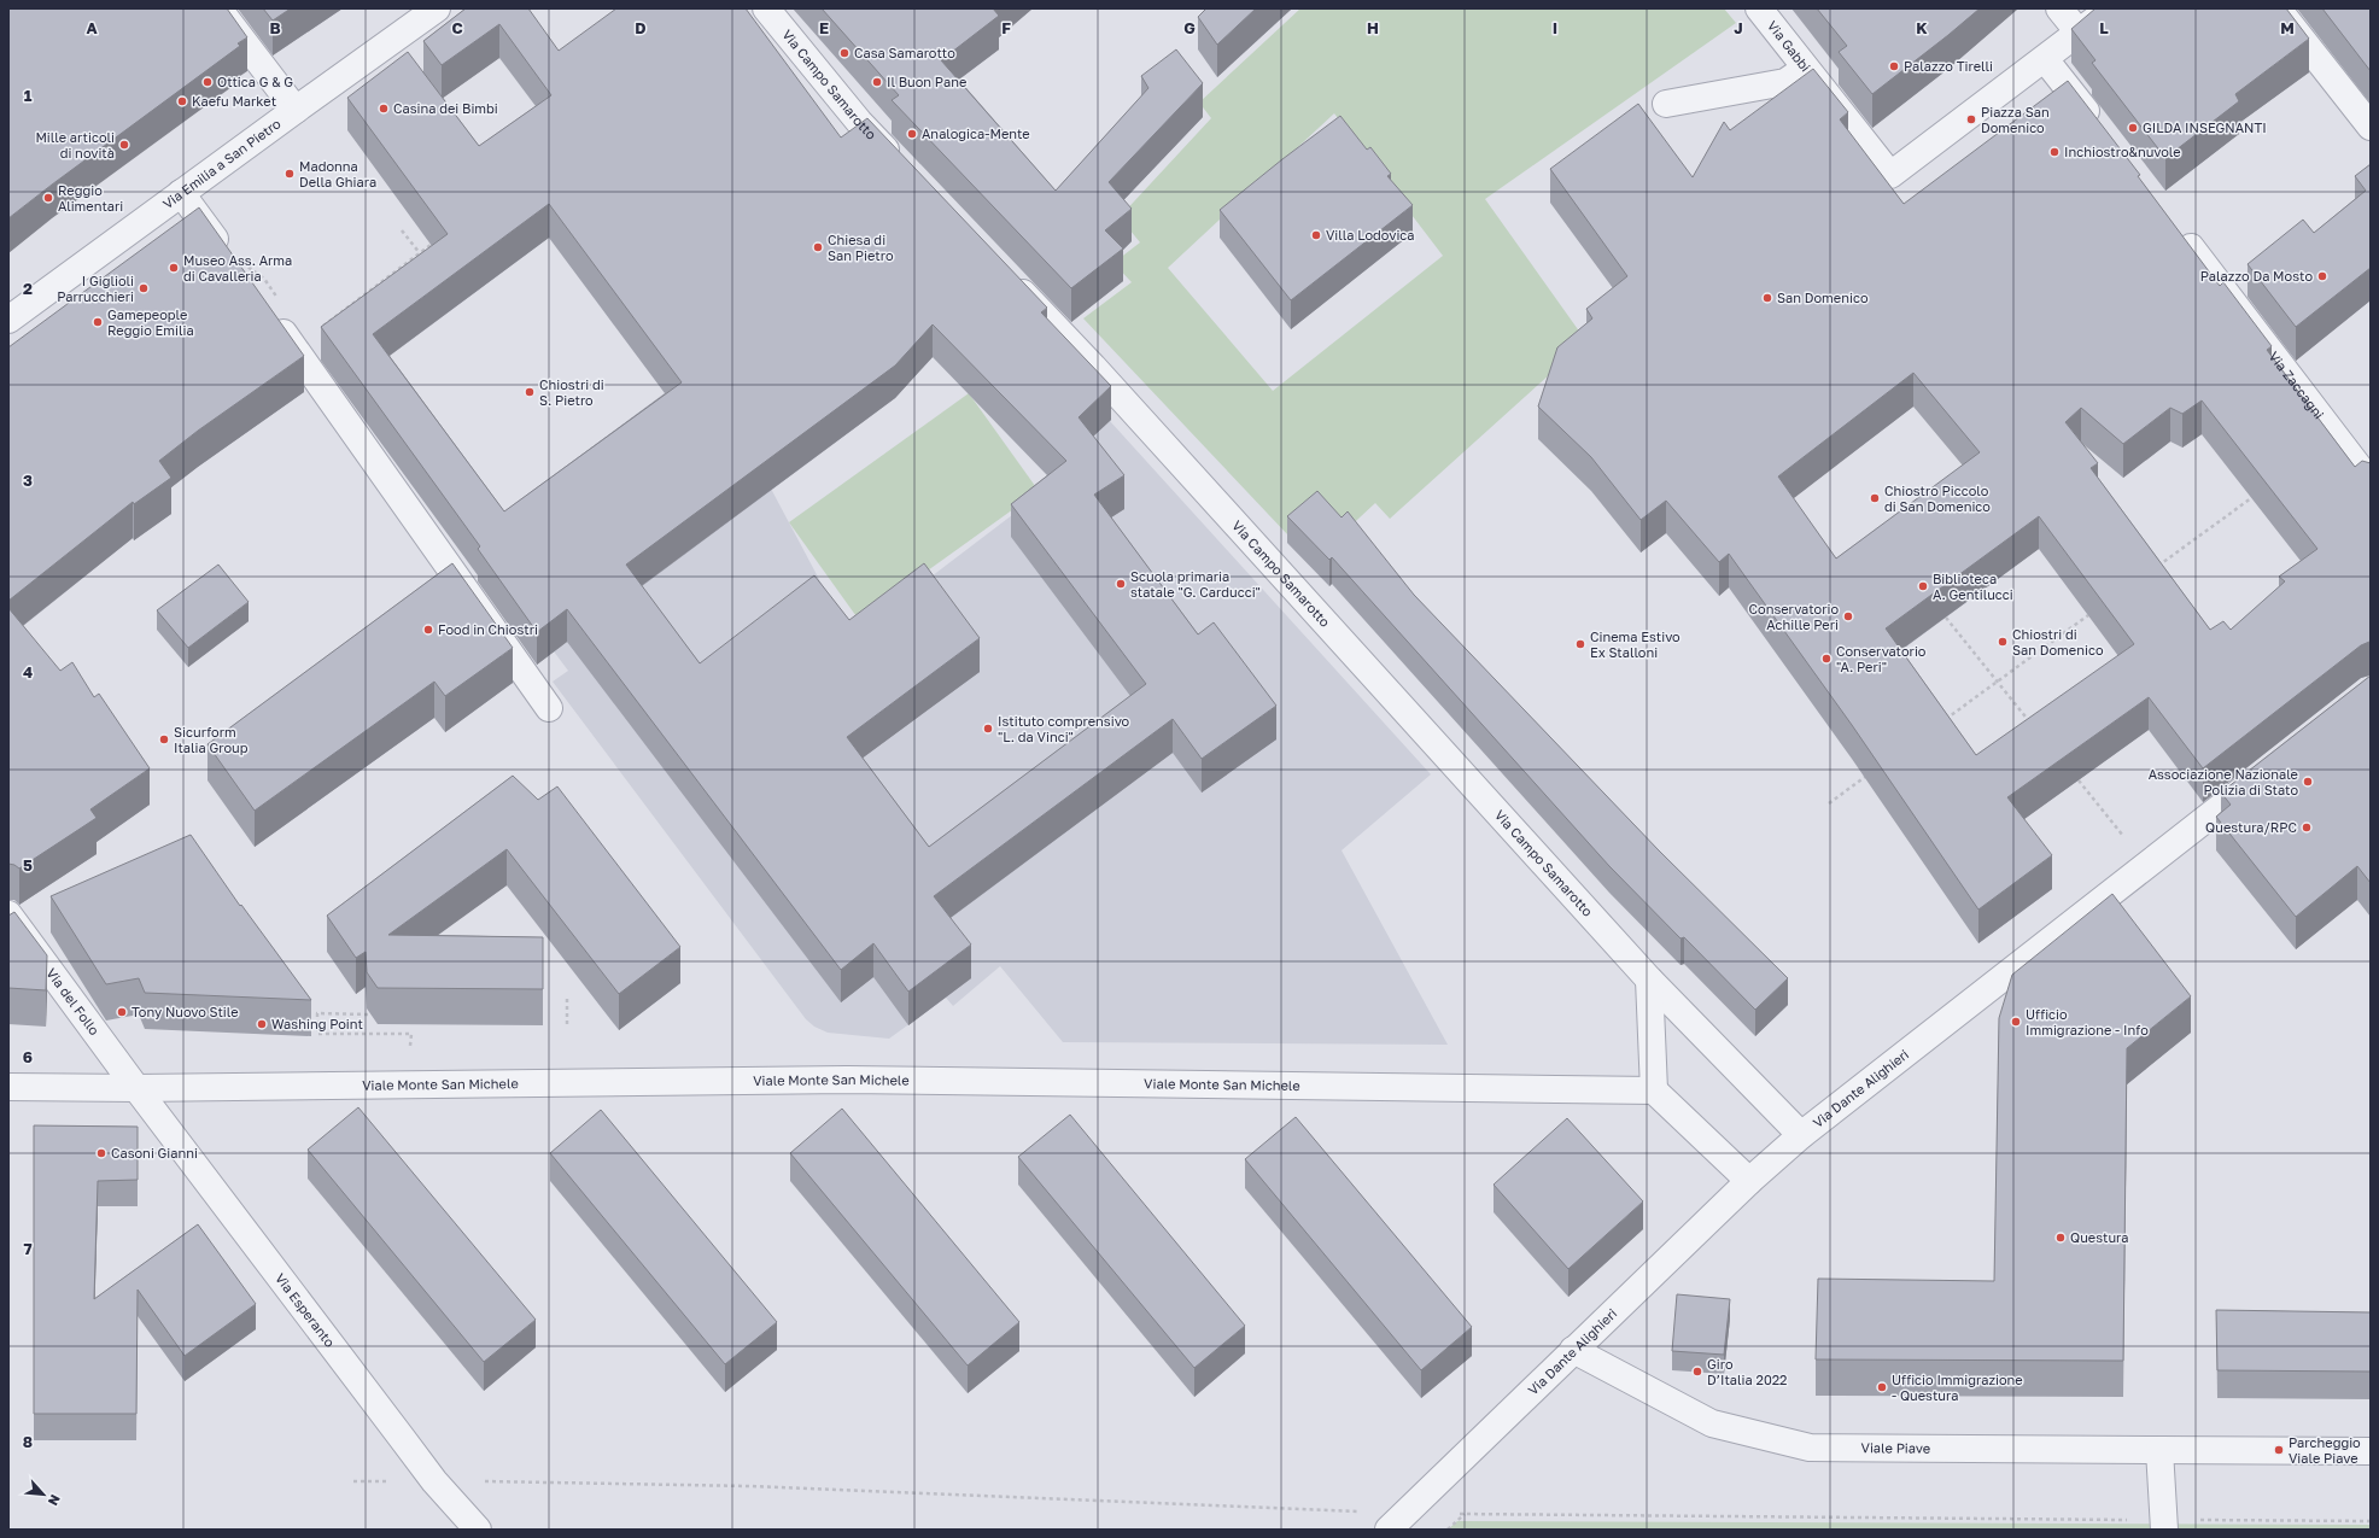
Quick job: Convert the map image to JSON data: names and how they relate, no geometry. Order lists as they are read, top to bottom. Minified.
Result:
{"streets":{"street":["Via Gabbi","Via Campo Samarotto","Via Emilia a San Pietro","Via Zaccagni","Via del Follo","Viale Monte San Michele","Via Dante Alighieri","Via Esperanto","Viale Piave"]},"crossings":[["Via Campo Samarotto","Via Dante Alighieri"],["Via del Follo","Viale Monte San Michele"],["Via del Follo","Via Esperanto"],["Viale Monte San Michele","Via Esperanto"],["Via Dante Alighieri","Viale Piave"]],"places":["Casa Samarotto","Palazzo Tirelli","Ottica G & G","Il Buon Pane","Kaefu Market","Casina dei Bimbi","Piazza San Domenico","GILDA INSEGNANTI","Analogica-Mente","Mille articoli di novità","Inchiostro&nuvole","Madonna Della Ghiara","Reggio Alimentari","Villa Lodovica","Chiesa di San Pietro","Museo Ass. Arma di Cavalleria","Palazzo Da Mosto","I Giglioli Parrucchieri","San Domenico","Gamepeople Reggio Emilia","Chiostri di S. Pietro","Chiostro Piccolo di San Domenico","Scuola primaria statale \"G. Carducci\"","Biblioteca A. Gentilucci","Conservatorio Achille Peri","Food in Chiostri","Chiostri di San Domenico","Cinema Estivo Ex Stalloni","Conservatorio \"A. Peri\"","Istituto comprensivo \"L. da Vinci\"","Sicurform Italia Group","Associazione Nazionale Polizia di Stato","Questura/RPC","Tony Nuovo Stile","Ufficio Immigrazione - Info","Washing Point","Casoni Gianni","Questura","Giro D’Italia 2022","Ufficio Immigrazione - Questura","Parcheggio Viale Piave"],"north":"bottom right","grid":{"columns":["A","B","C","D","E","F","G","H","I","J","K","L","M"],"rows":["1","2","3","4","5","6","7","8"]}}
